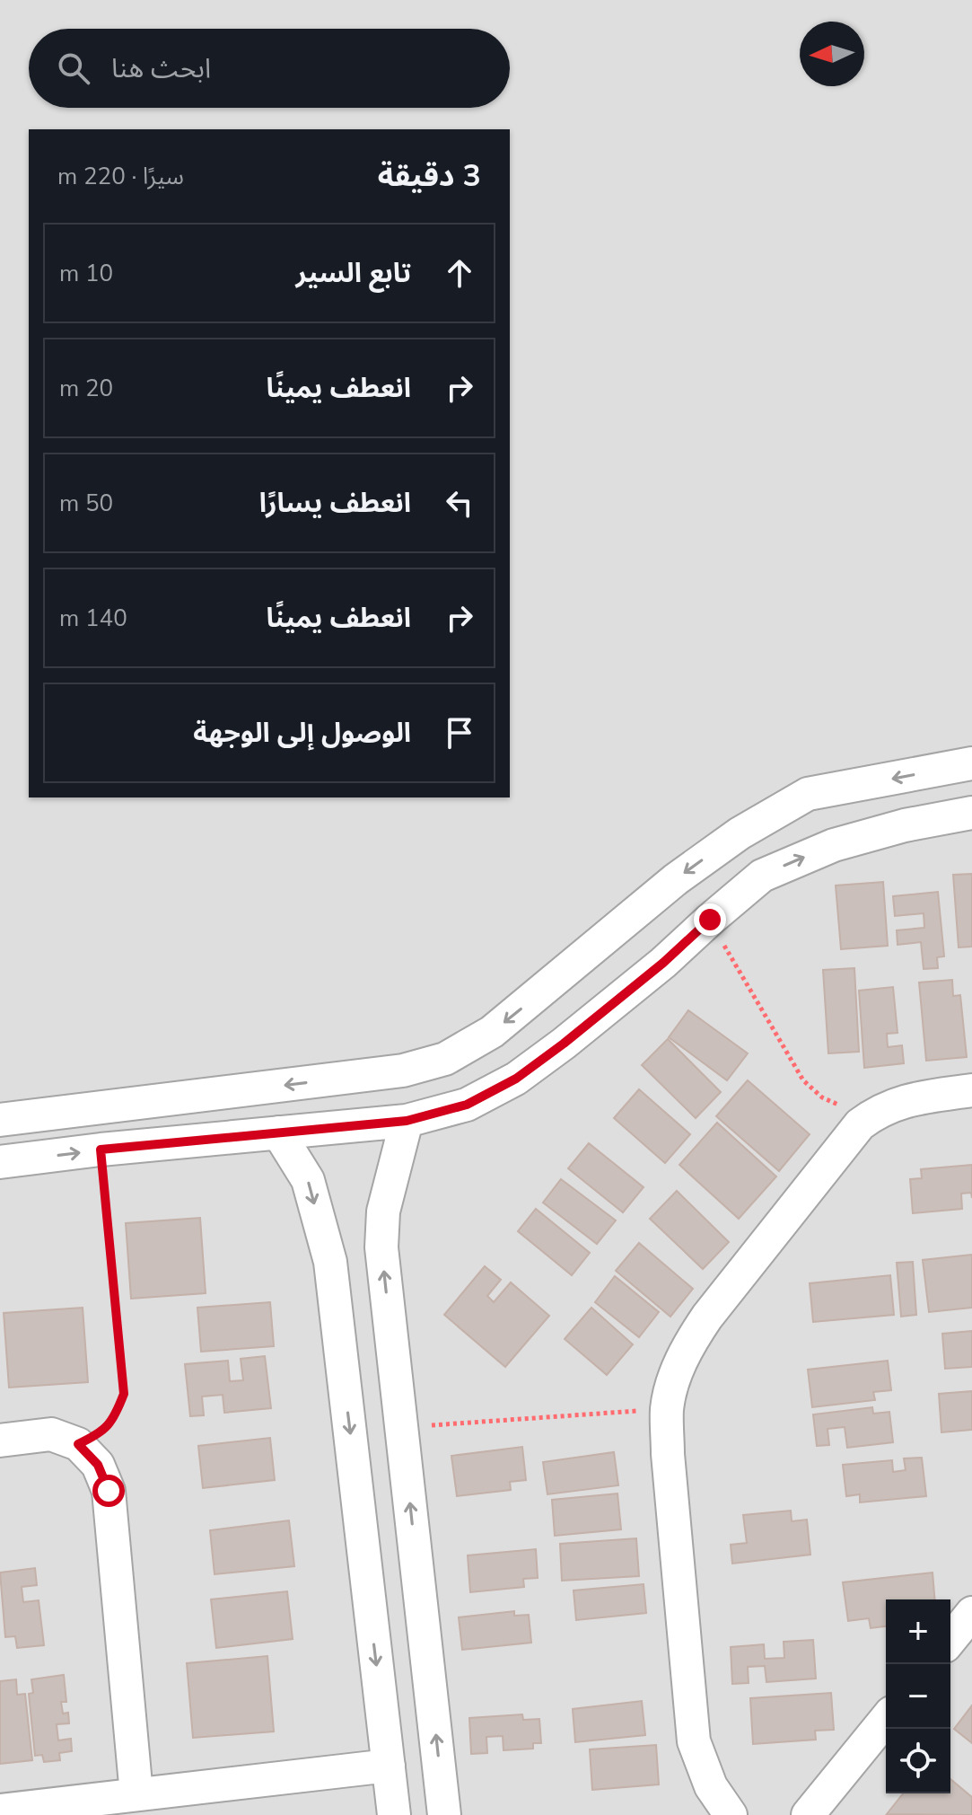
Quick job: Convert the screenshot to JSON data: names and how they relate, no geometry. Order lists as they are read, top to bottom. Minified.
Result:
{"north":"left","page":{"search":"ابحث هنا","heading":["3 دقيقة","سيرًا · 220 m"],"list":[["تابع السير","10 m"],["انعطف يمينًا","20 m"],["انعطف يسارًا","50 m"],["انعطف يمينًا","140 m"],"الوصول إلى الوجهة"],"map_buttons":["+","−"]}}
